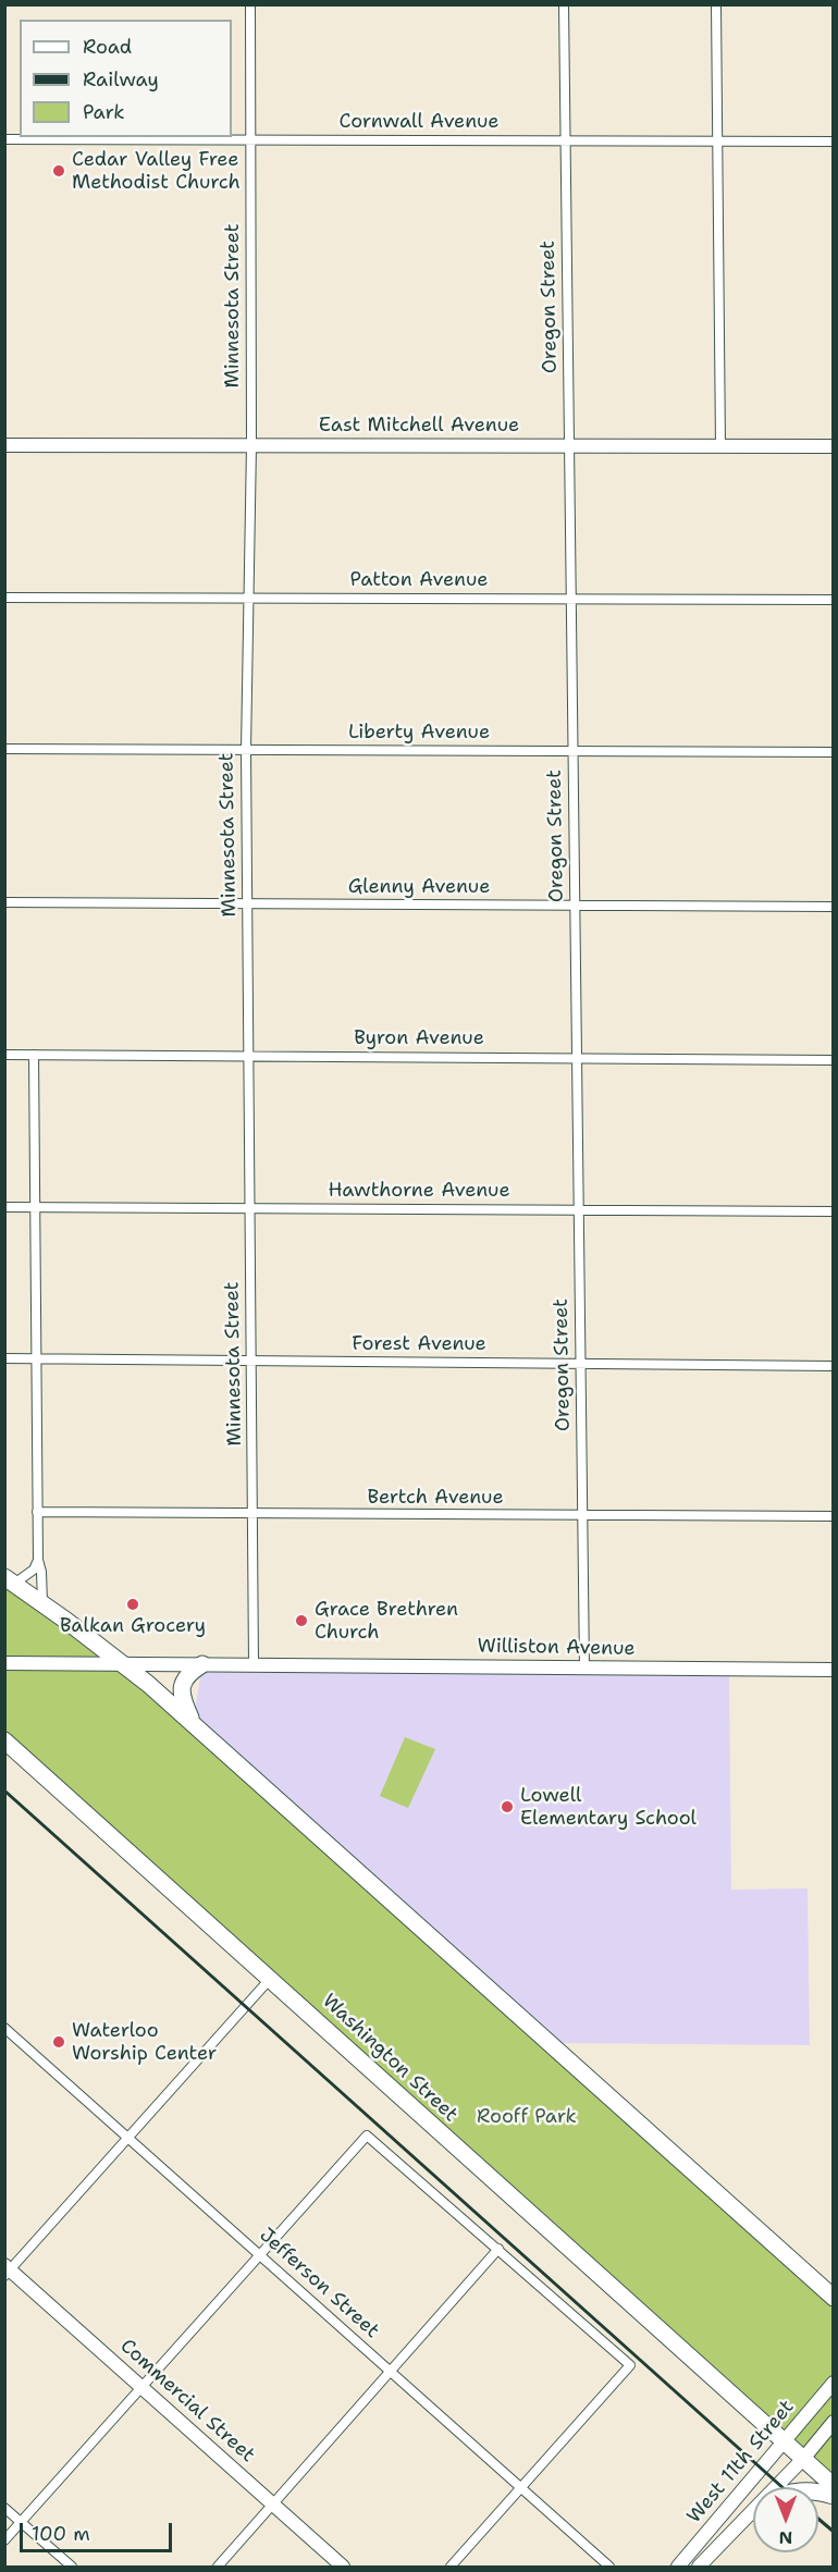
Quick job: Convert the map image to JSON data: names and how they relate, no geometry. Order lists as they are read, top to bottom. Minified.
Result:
{"streets":{"highway":["Washington Street"],"street":["Cornwall Avenue","Minnesota Street","Oregon Street","East Mitchell Avenue","Patton Avenue","Liberty Avenue","Glenny Avenue","Byron Avenue","Hawthorne Avenue","Forest Avenue","Bertch Avenue","Williston Avenue","Jefferson Street","Commercial Street","West 11th Street"]},"crossings":[["Cornwall Avenue","Minnesota Street"],["Cornwall Avenue","Oregon Street"],["Minnesota Street","East Mitchell Avenue"],["Minnesota Street","Patton Avenue"],["Minnesota Street","Liberty Avenue"],["Minnesota Street","Glenny Avenue"],["Minnesota Street","Byron Avenue"],["Minnesota Street","Hawthorne Avenue"],["Minnesota Street","Forest Avenue"],["Minnesota Street","Bertch Avenue"],["Minnesota Street","Williston Avenue"],["Oregon Street","East Mitchell Avenue"],["Oregon Street","Patton Avenue"],["Oregon Street","Liberty Avenue"],["Oregon Street","Glenny Avenue"],["Oregon Street","Byron Avenue"],["Oregon Street","Hawthorne Avenue"],["Oregon Street","Forest Avenue"],["Oregon Street","Bertch Avenue"],["Oregon Street","Williston Avenue"],["Washington Street","West 11th Street"]],"parks":["Rooff Park"],"places":["Cedar Valley Free Methodist Church","Balkan Grocery","Grace Brethren Church","Lowell Elementary School","Waterloo Worship Center"],"legend":["Road","Railway","Park"],"scale_bar":"100 m","north":"bottom"}
